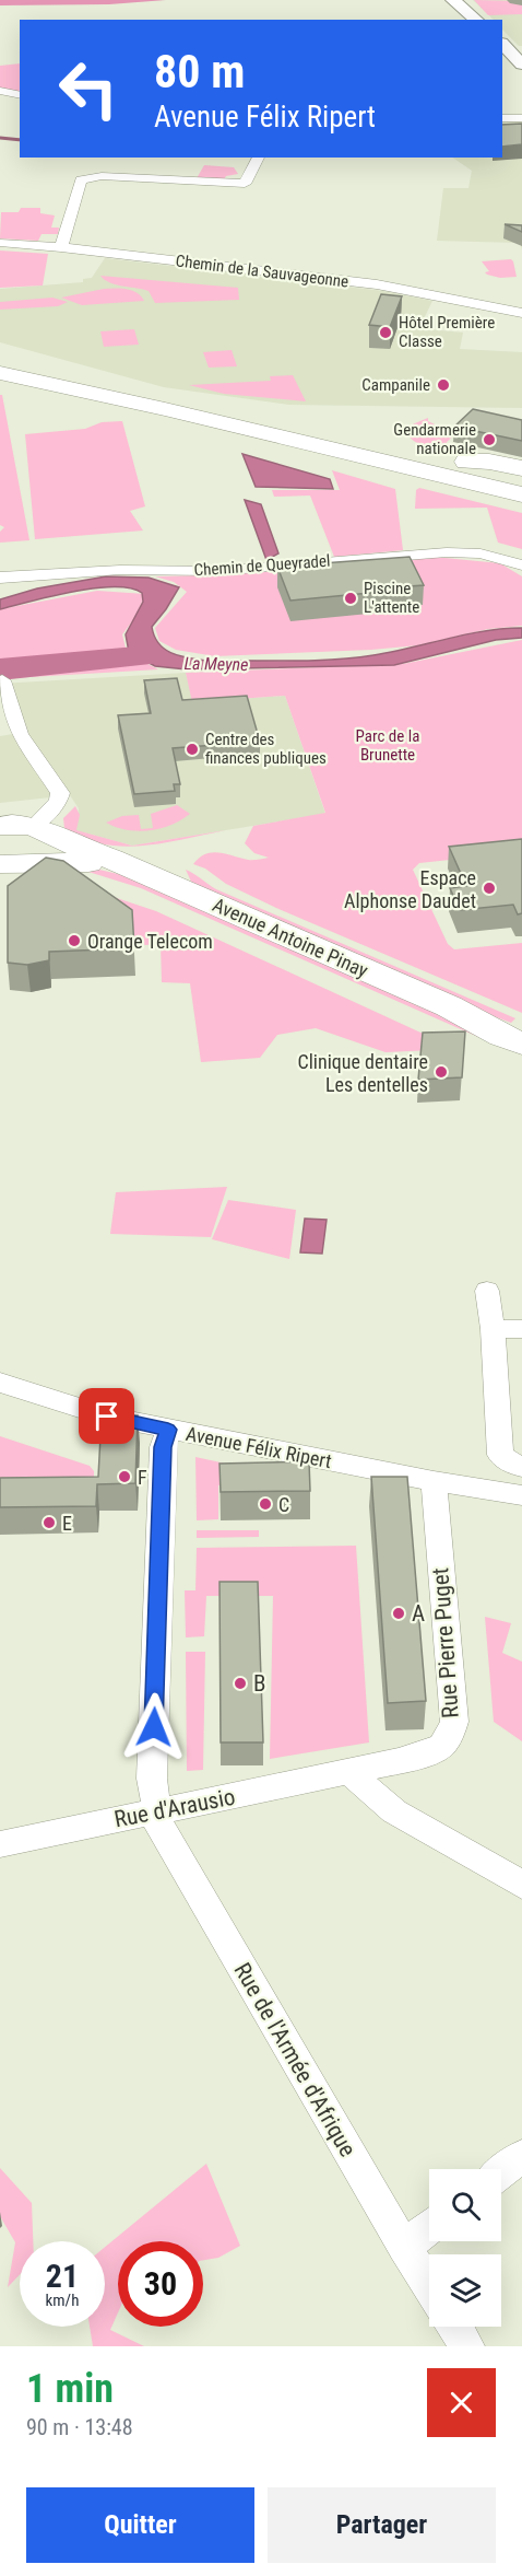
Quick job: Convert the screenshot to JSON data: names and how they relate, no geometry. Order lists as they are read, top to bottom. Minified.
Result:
{"streets":{"main road":["Avenue Antoine Pinay"],"street":["Chemin de la Sauvageonne","Chemin de Queyradel","Avenue Félix Ripert","Rue Pierre Puget","Rue d'Arausio","Rue de l'Armée d'Afrique"]},"crossings":[["Avenue Félix Ripert","Rue Pierre Puget"],["Avenue Félix Ripert","Rue de l'Armée d'Afrique"],["Rue Pierre Puget","Rue d'Arausio"],["Rue d'Arausio","Rue de l'Armée d'Afrique"]],"water":["La Meyne"],"parks":["Parc de la Brunette"],"places":["Hôtel Première Classe","Campanile","Gendarmerie nationale","Piscine L'attente","Centre des finances publiques","Espace Alphonse Daudet","Orange Telecom","Clinique dentaire Les dentelles","F","C","E","A","B"],"page":{"turn":["80 m","Avenue Félix Ripert"],"speed":"21 km/h","limit":"30","heading":["1 min","90 m · 13:48"],"buttons":["Quitter","Partager"]}}
